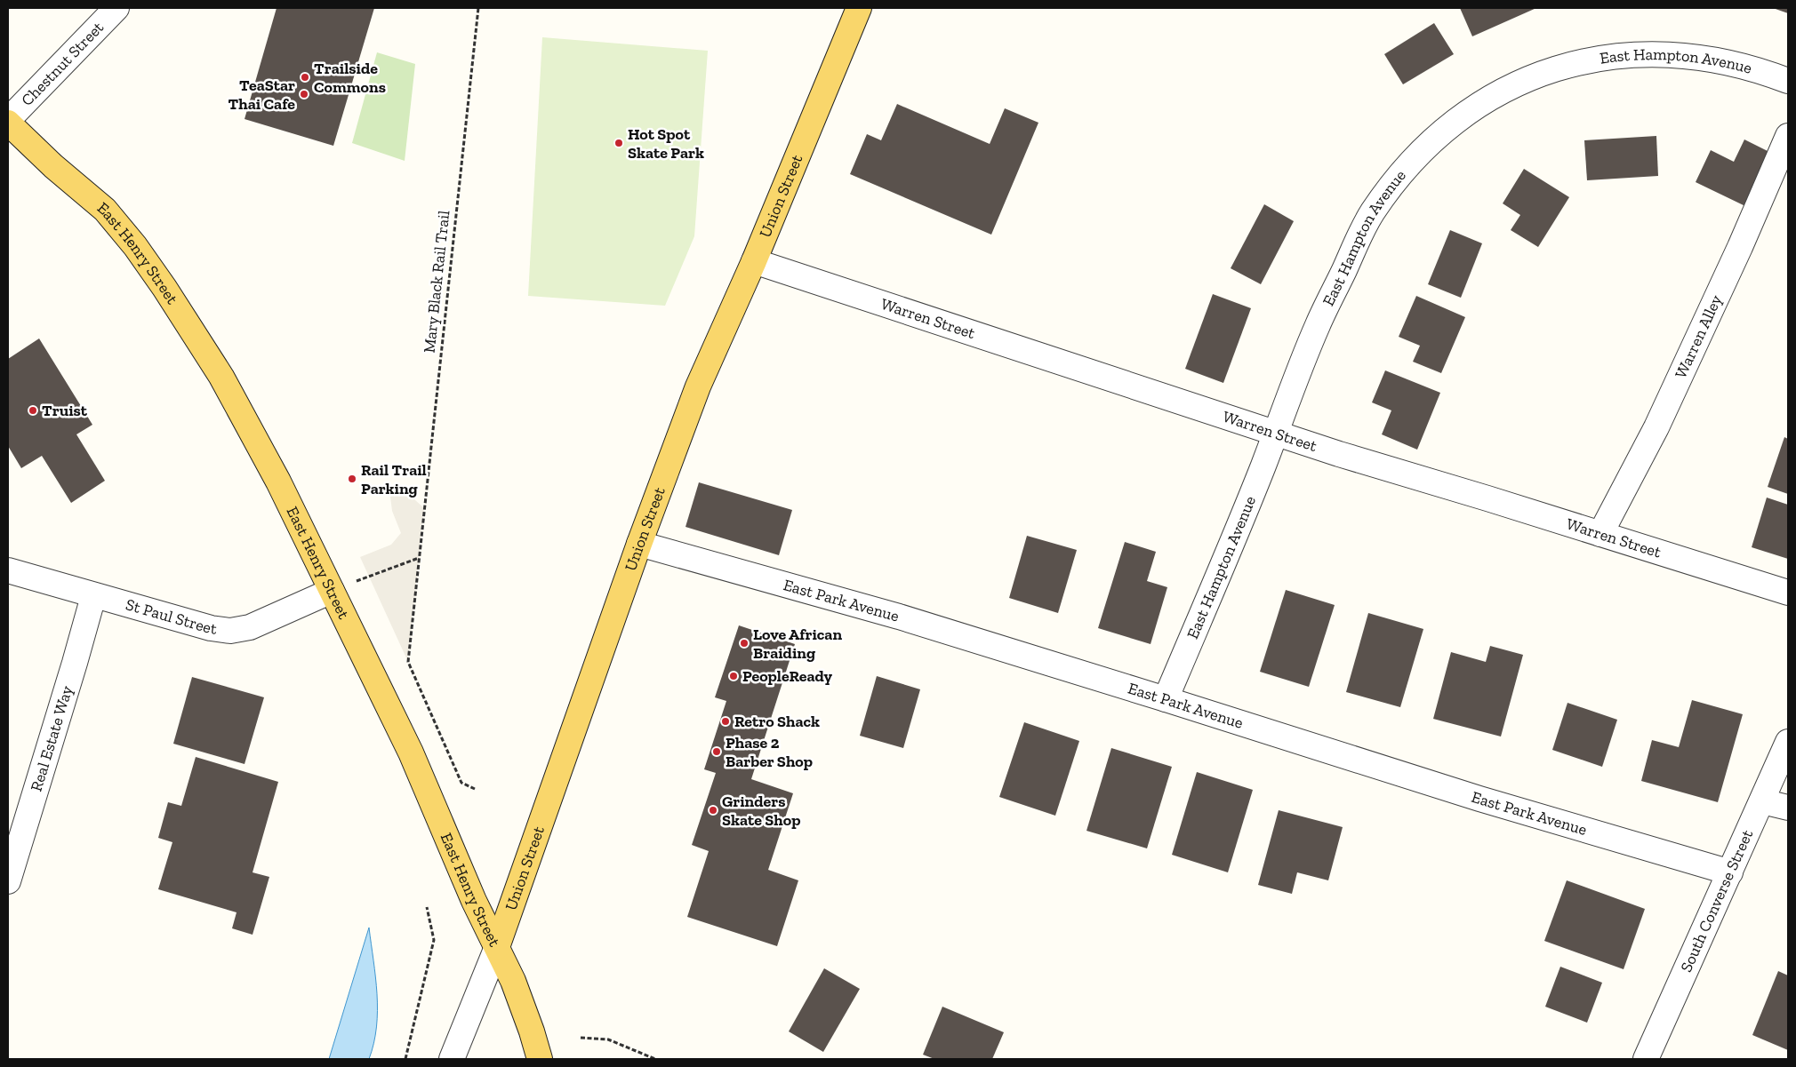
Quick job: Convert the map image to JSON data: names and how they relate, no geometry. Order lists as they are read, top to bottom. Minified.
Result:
{"streets":{"main road":["Union Street","East Henry Street"],"street":["Chestnut Street","East Hampton Avenue","Warren Street","Warren Alley","East Park Avenue","St Paul Street","Real Estate Way","South Converse Street"],"path":["Mary Black Rail Trail"]},"crossings":[["Chestnut Street","East Henry Street"],["East Hampton Avenue","Warren Street"],["East Hampton Avenue","East Park Avenue"],["Union Street","East Henry Street"],["Union Street","Warren Street"],["Union Street","East Park Avenue"],["East Henry Street","St Paul Street"],["Warren Street","Warren Alley"],["East Park Avenue","South Converse Street"],["St Paul Street","Real Estate Way"]],"places":["Trailside Commons","TeaStar Thai Cafe","Hot Spot Skate Park","Truist","Rail Trail Parking","Love African Braiding","PeopleReady","Retro Shack","Phase 2 Barber Shop","Grinders Skate Shop"]}
